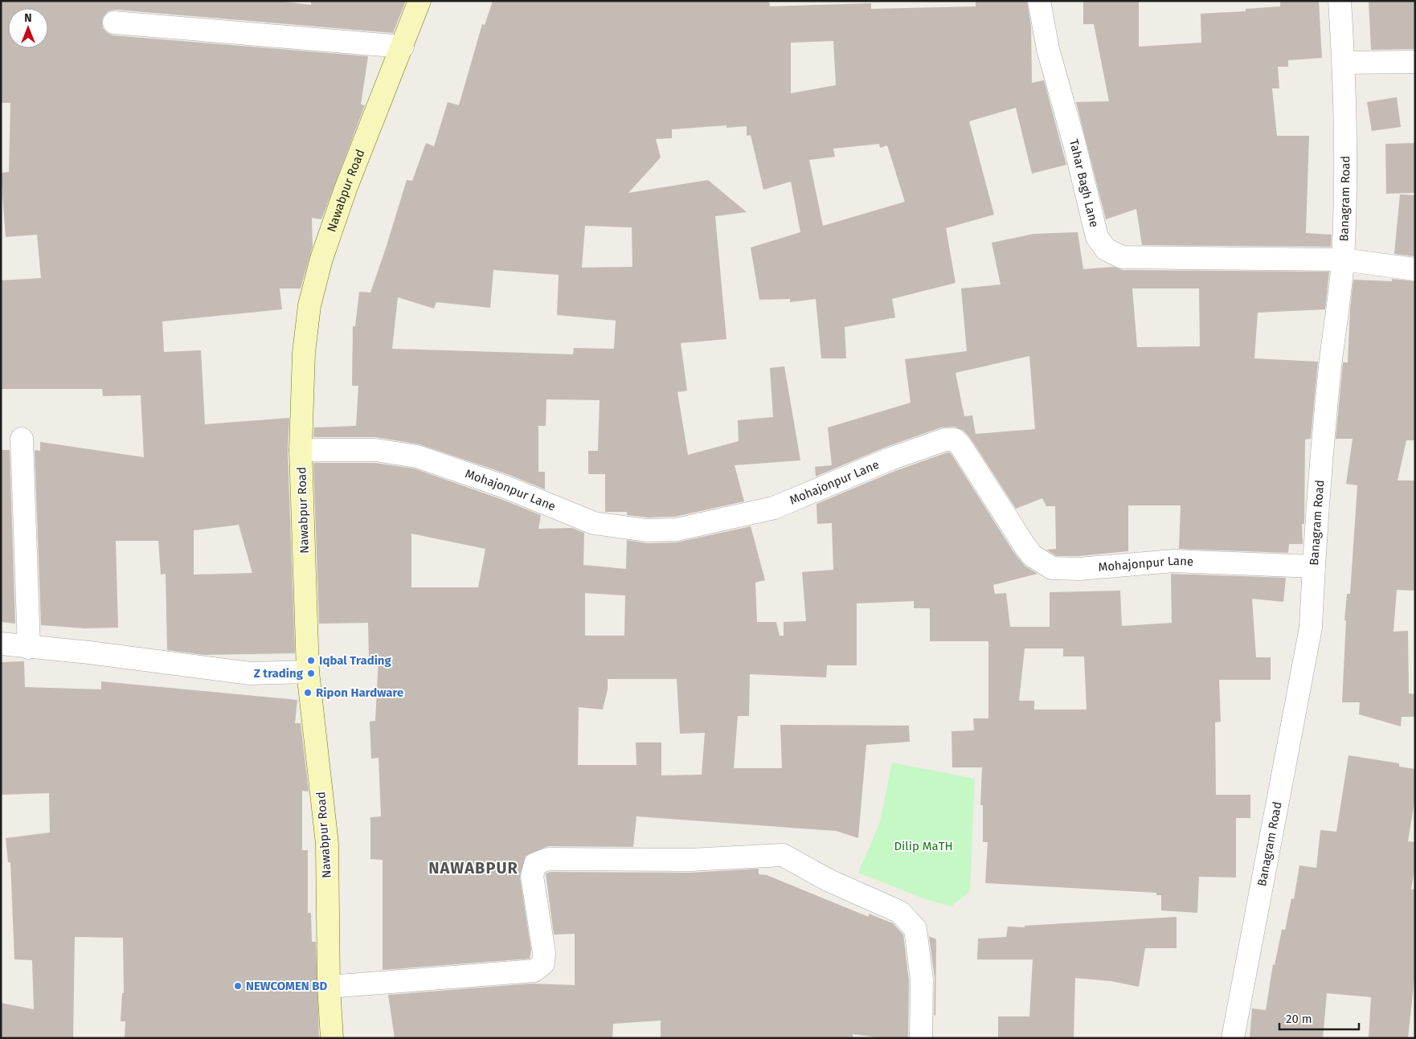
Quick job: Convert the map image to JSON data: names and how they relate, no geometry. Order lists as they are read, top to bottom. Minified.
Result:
{"streets":{"main road":["Nawabpur Road"],"street":["Tahar Bagh Lane","Banagram Road","Mohajonpur Lane"]},"crossings":[["Tahar Bagh Lane","Banagram Road"],["Nawabpur Road","Mohajonpur Lane"],["Banagram Road","Mohajonpur Lane"]],"districts":["NAWABPUR"],"parks":["Dilip MaTH"],"places":["Iqbal Trading","Z trading","Ripon Hardware","NEWCOMEN BD"],"scale_bar":"20 m","north":"top"}
